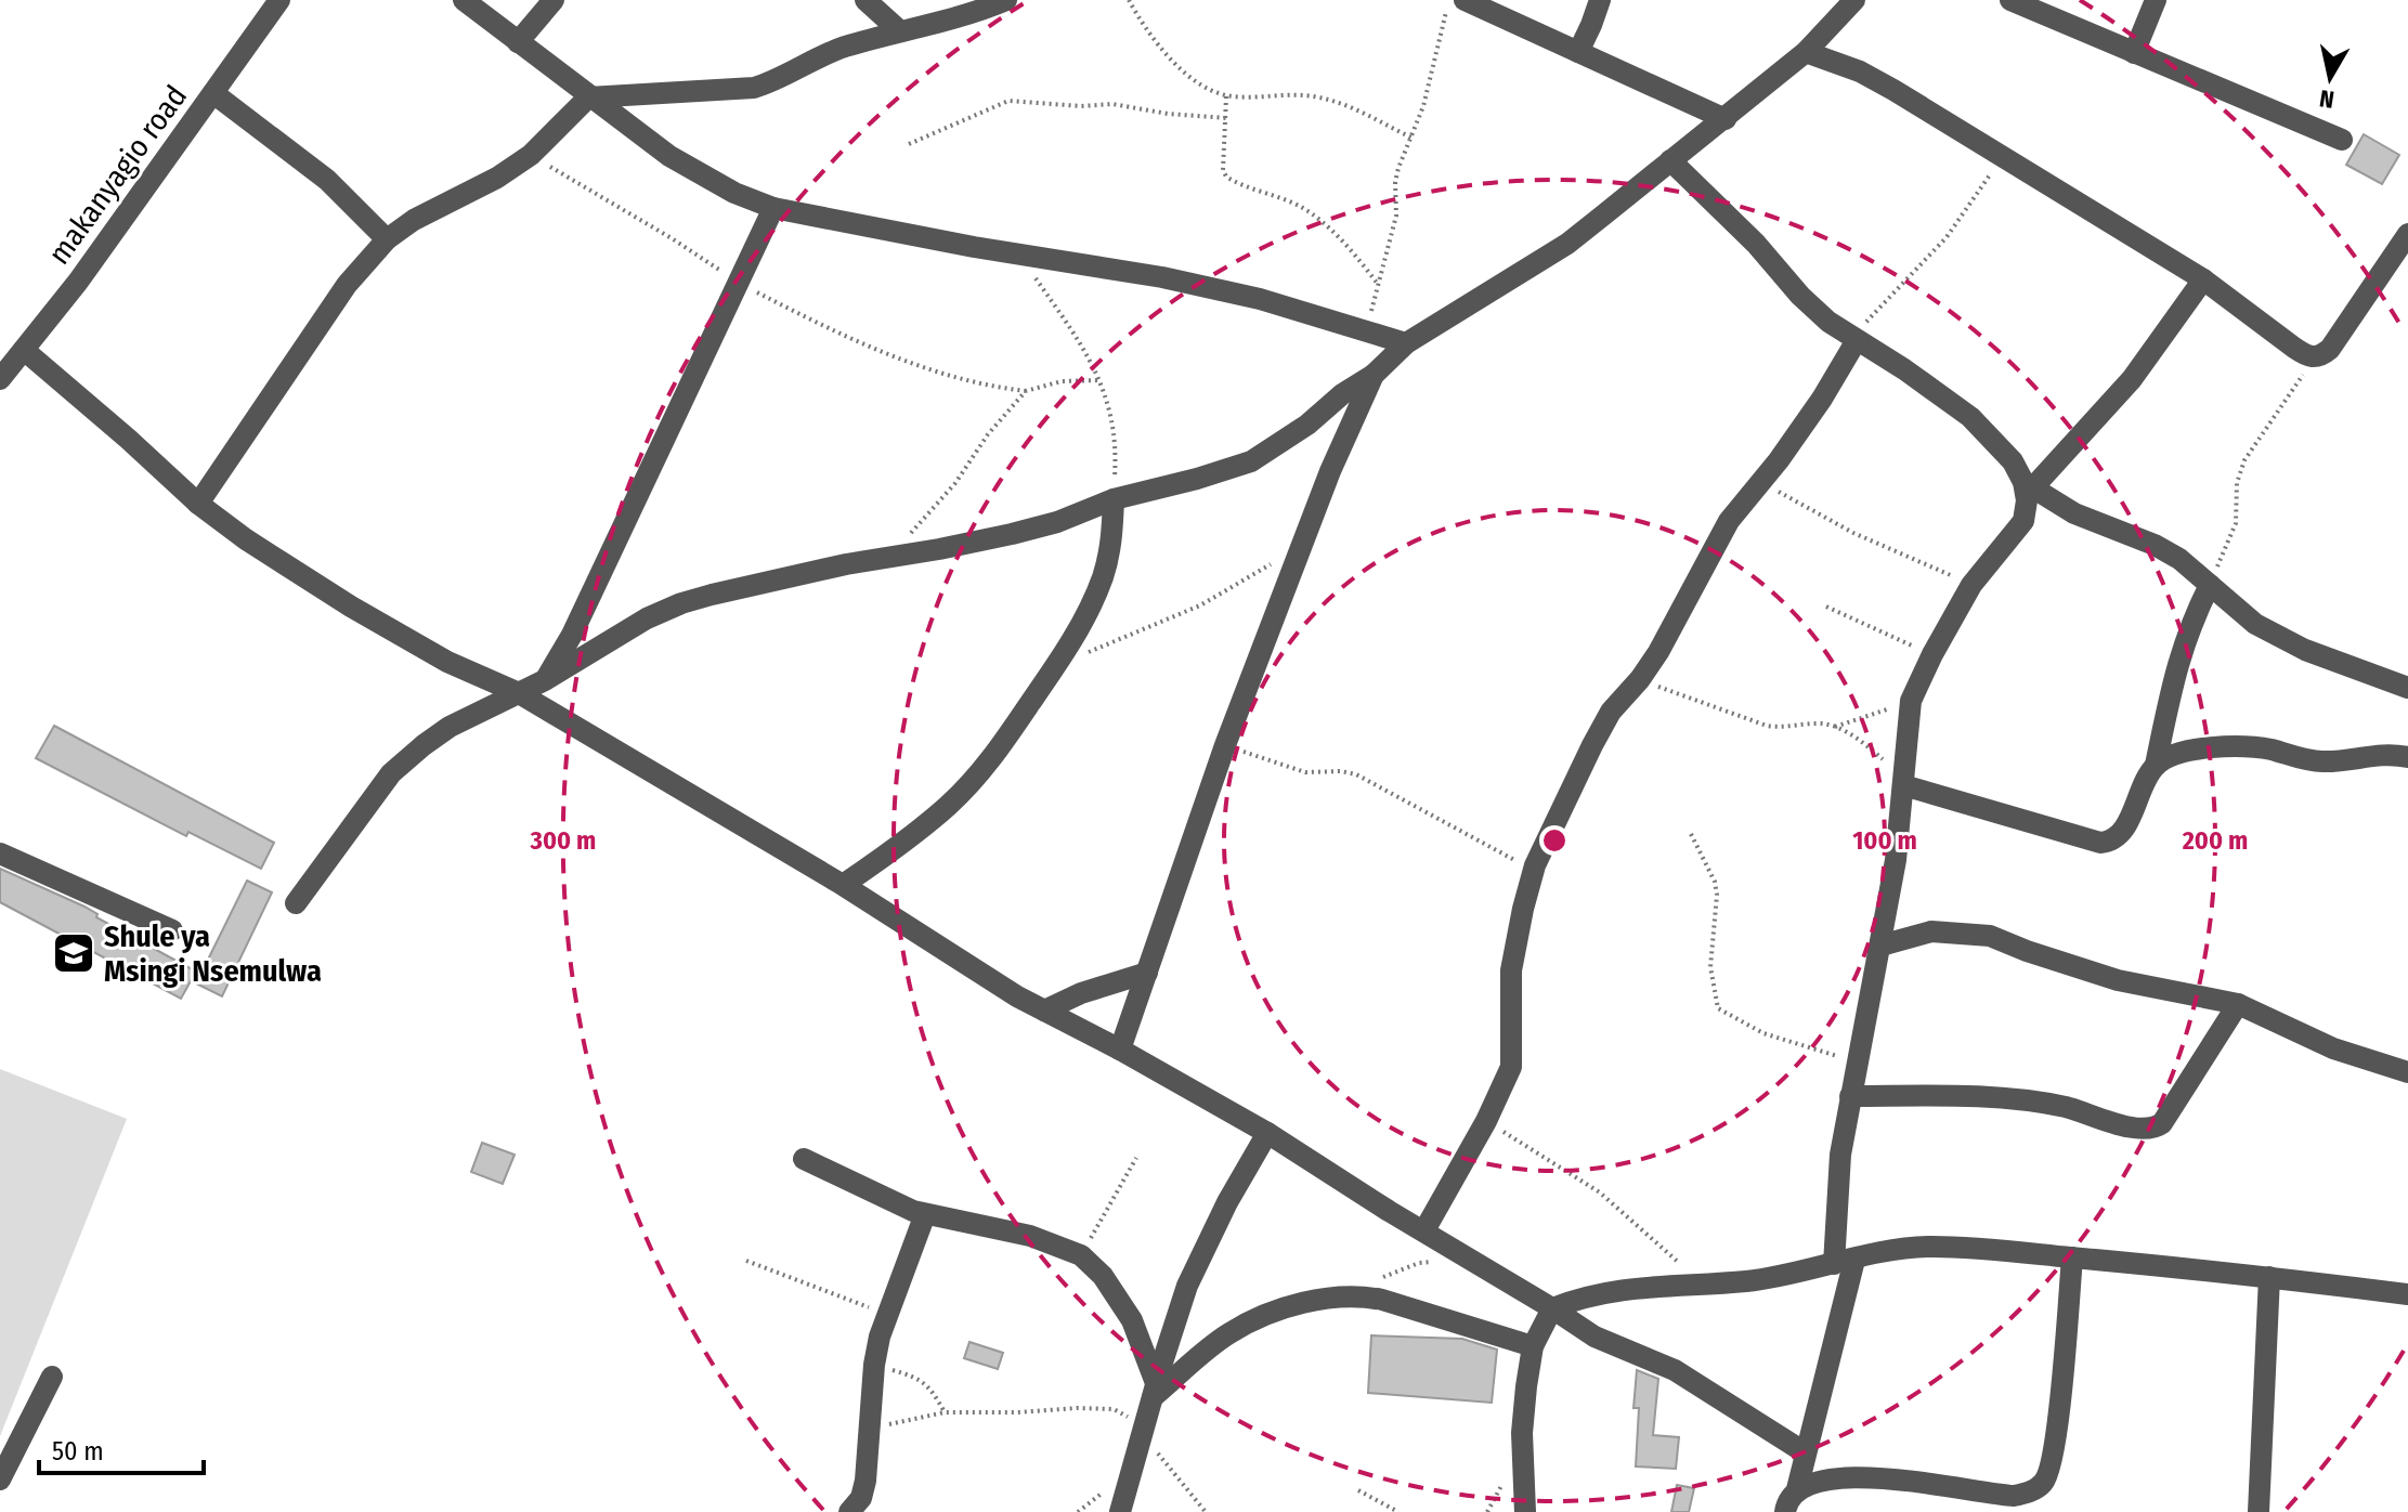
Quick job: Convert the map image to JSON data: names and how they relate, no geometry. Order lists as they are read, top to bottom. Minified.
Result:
{"streets":{"street":["makanyagio road"]},"places":{"school or university":["Shule ya Msingi Nsemulwa"]},"scale_bar":"50 m","north":"bottom","rings":["100 m","200 m","300 m"]}
